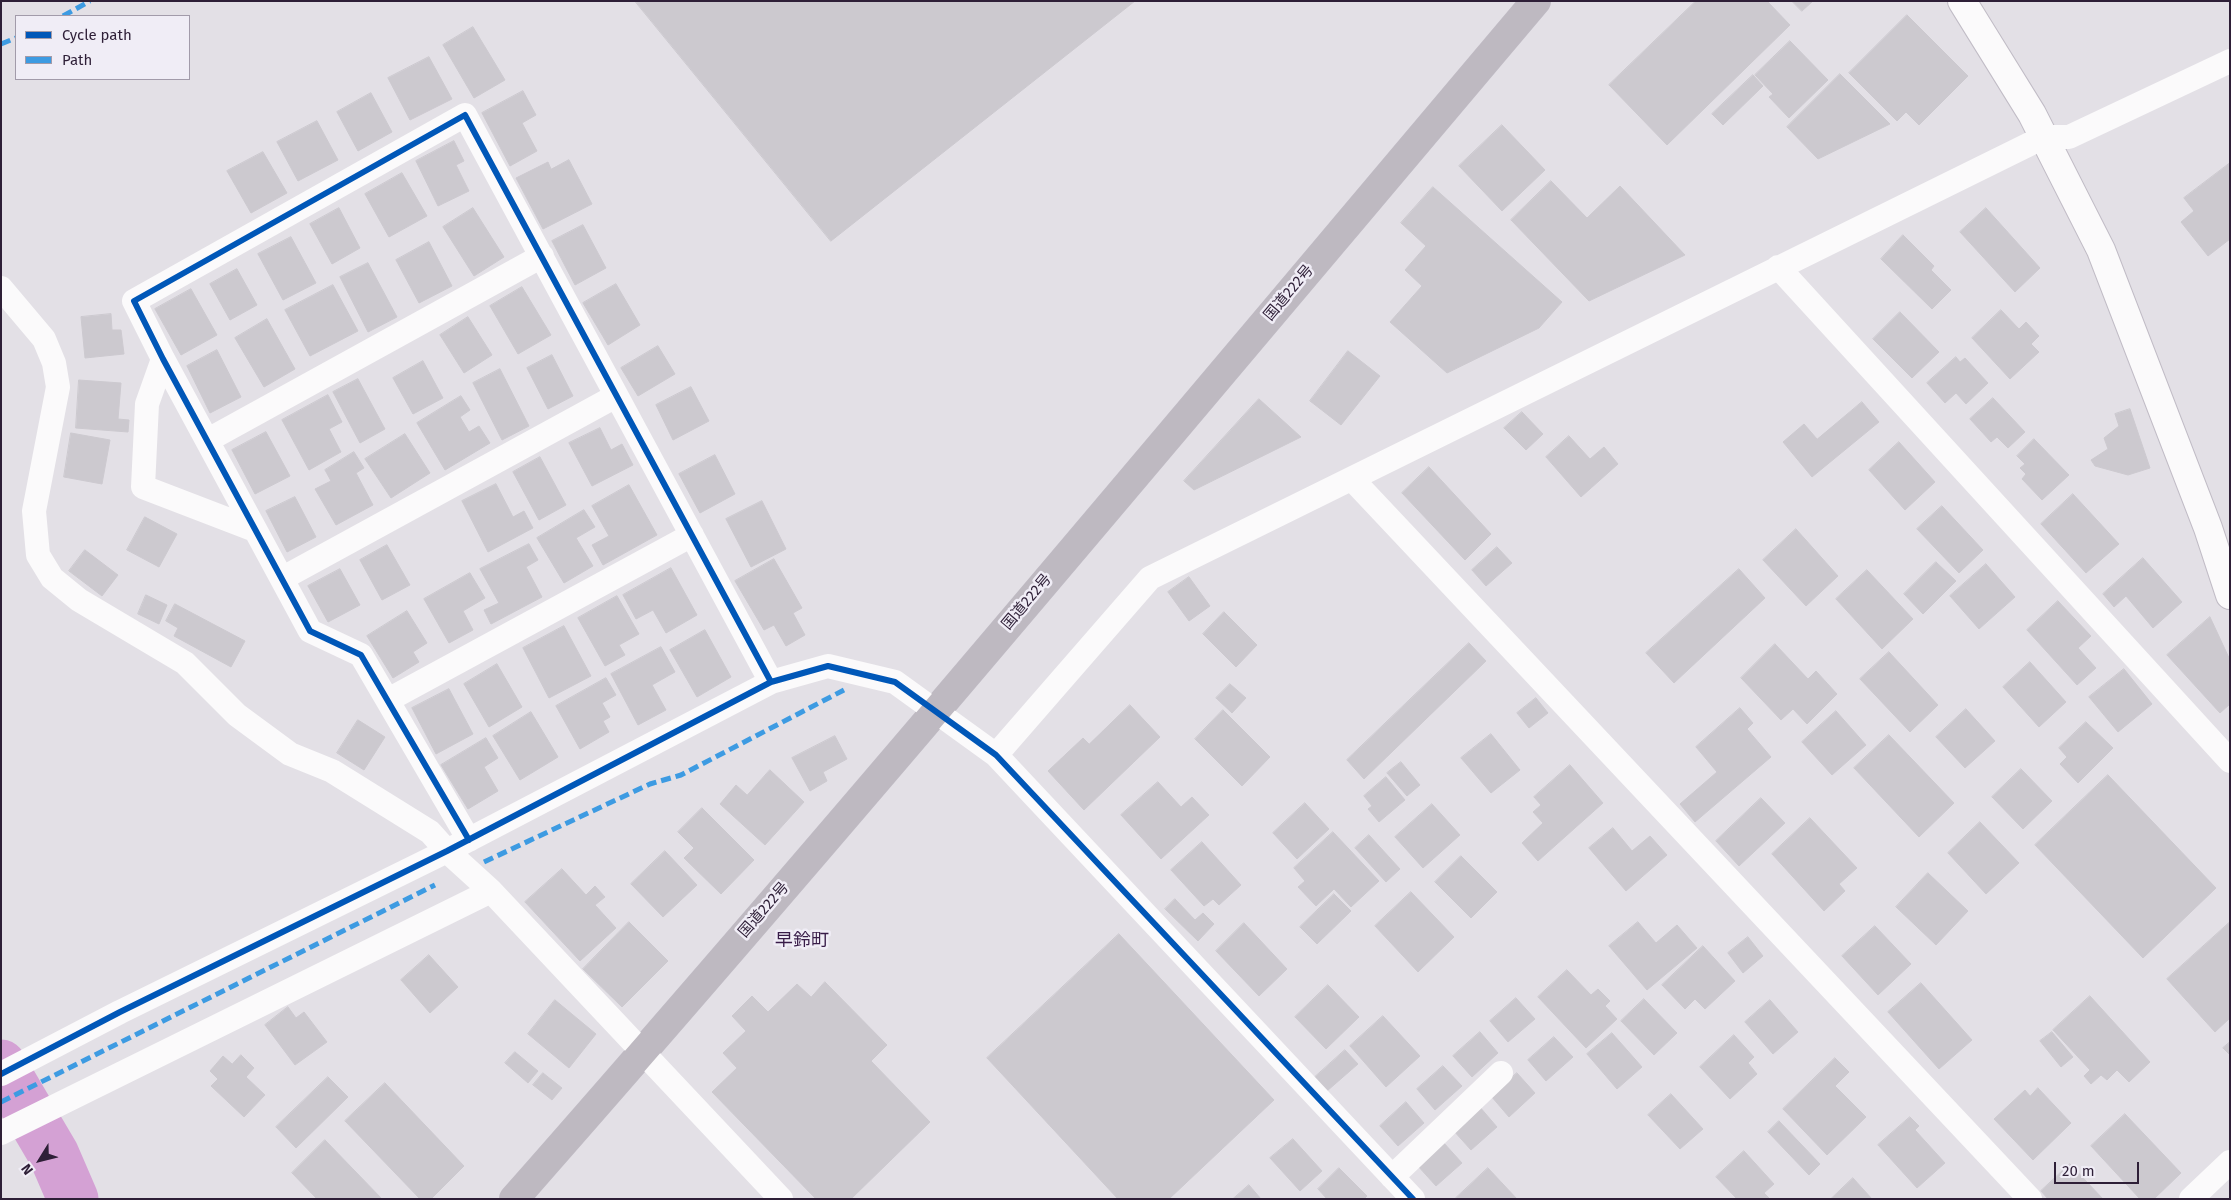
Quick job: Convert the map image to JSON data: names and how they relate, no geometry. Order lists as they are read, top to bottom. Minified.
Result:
{"streets":{"highway":["国道222号"]},"districts":["早鈴町"],"legend":["Cycle path","Path"],"scale_bar":"20 m","north":"bottom left"}
